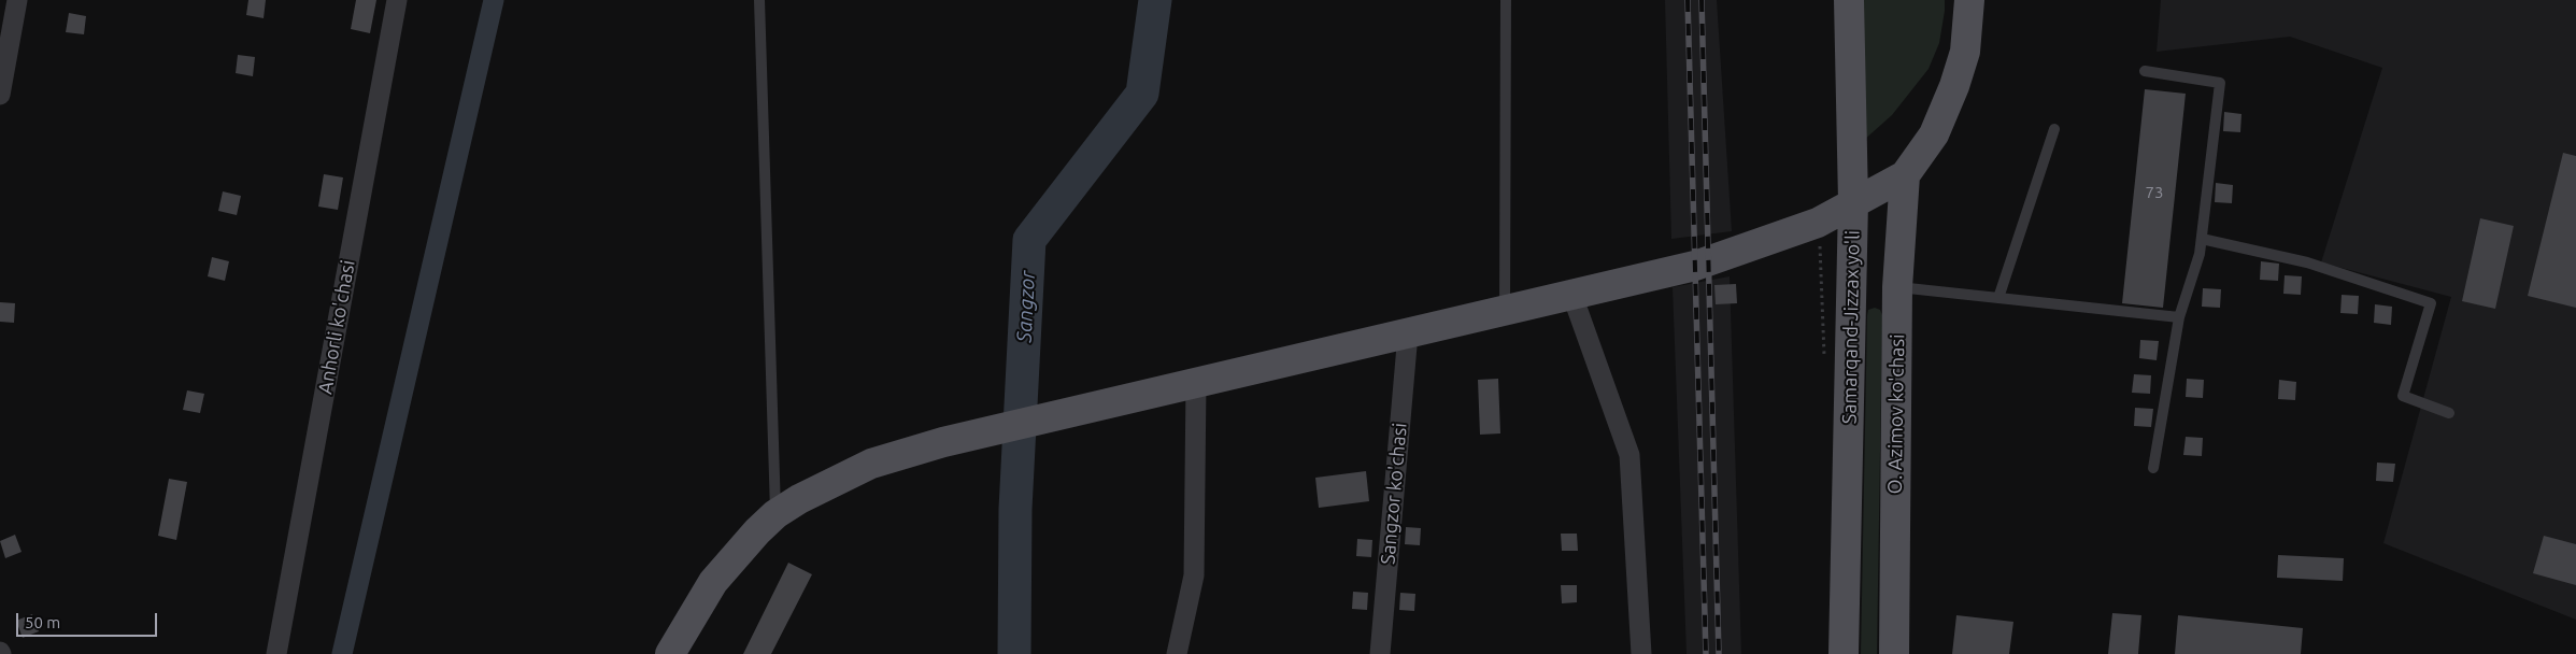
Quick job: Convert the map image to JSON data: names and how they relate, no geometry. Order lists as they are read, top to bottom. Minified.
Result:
{"streets":{"main road":["Samarqand-Jizzax yo'li","O. Azimov ko'chasi"],"street":["Anhorli ko'chasi","Sangzor ko'chasi"]},"water":["Sangzor"],"house_numbers":["73"],"scale_bar":"50 m"}
